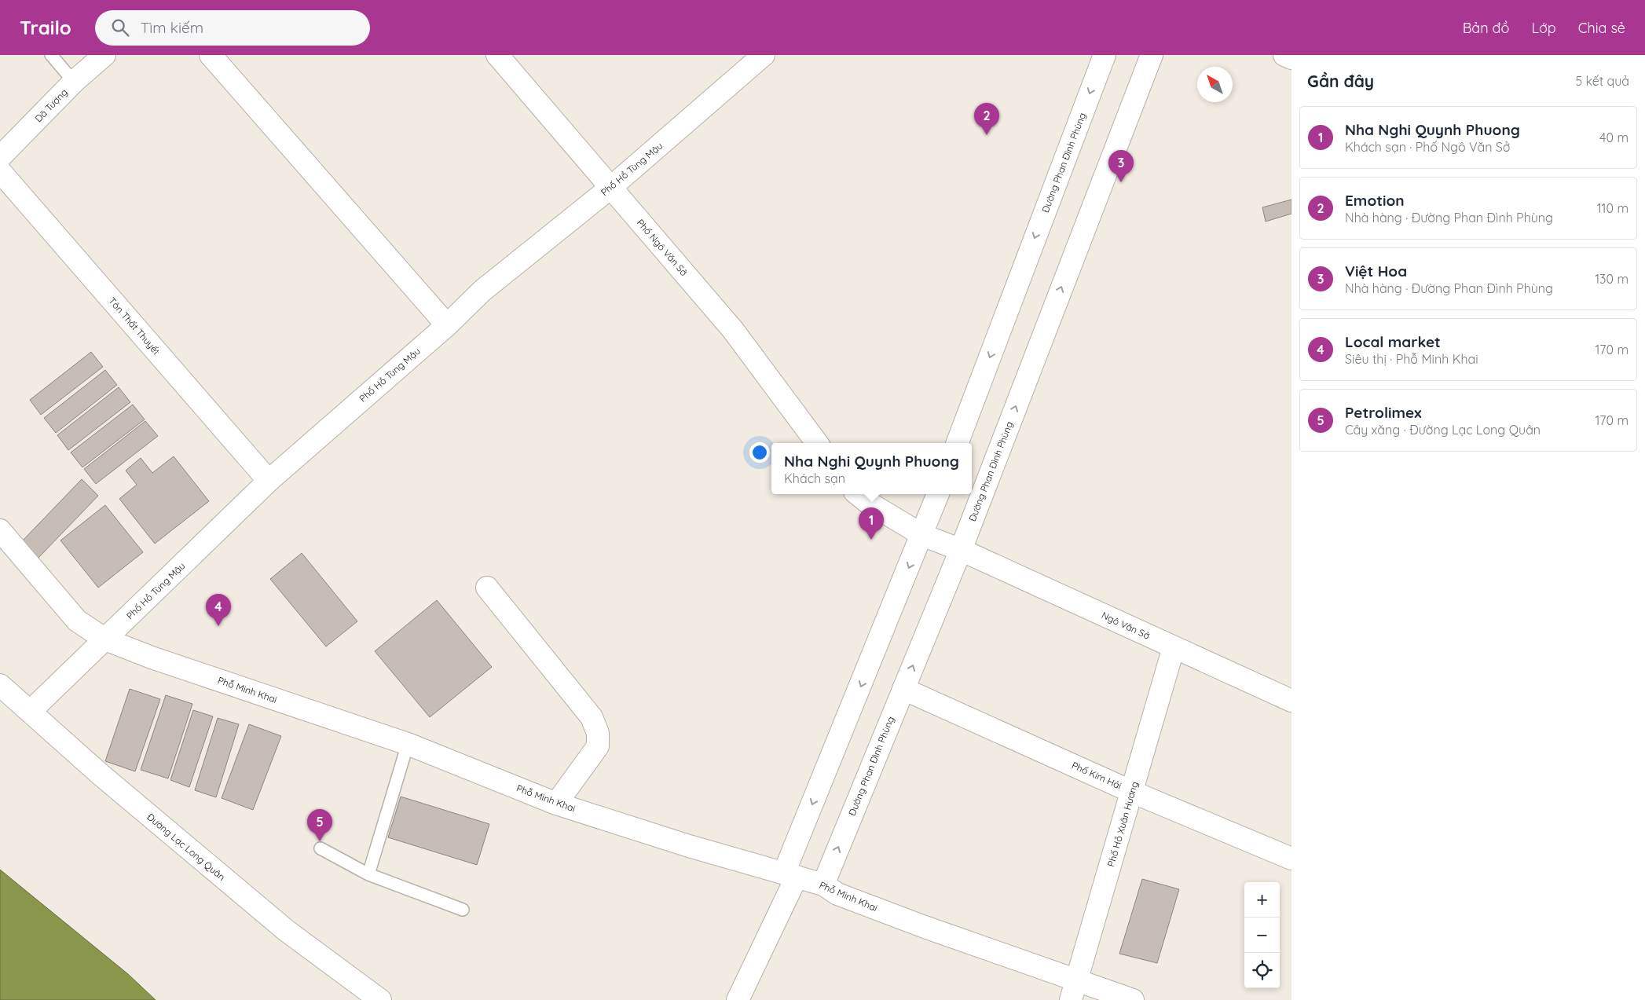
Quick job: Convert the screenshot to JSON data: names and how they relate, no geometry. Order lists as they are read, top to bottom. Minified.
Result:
{"streets":{"street":["Dã Tượng","Đường Phan Đình Phùng","Phố Hồ Tùng Mậu","Phố Ngô Văn Sở","Tôn Thất Thuyết","Ngô Văn Sở","Phỗ Minh Khai","Phố Kim Hải","Phố Hồ Xuân Hương","Đường Lạc Long Quân"]},"crossings":[["Đường Phan Đình Phùng","Ngô Văn Sở"],["Đường Phan Đình Phùng","Phỗ Minh Khai"],["Đường Phan Đình Phùng","Phố Kim Hải"],["Phố Hồ Tùng Mậu","Phố Ngô Văn Sở"],["Phố Hồ Tùng Mậu","Tôn Thất Thuyết"],["Phố Hồ Tùng Mậu","Phỗ Minh Khai"],["Phố Hồ Tùng Mậu","Đường Lạc Long Quân"],["Ngô Văn Sở","Phố Hồ Xuân Hương"],["Phỗ Minh Khai","Phố Hồ Xuân Hương"],["Phố Kim Hải","Phố Hồ Xuân Hương"]],"north":"top left","page":{"header":"Trailo","search":"Tìm kiếm","nav":["Bản đồ","Lớp","Chia sẻ"],"heading":["Gần đây","5 kết quả"],"pins":["2","3","1","4","5"],"list":[{"mark":"1","name":"Nha Nghi Quynh Phuong","note":"Khách sạn · Phố Ngô Văn Sở","value":"40 m"},{"mark":"2","name":"Emotion","note":"Nhà hàng · Đường Phan Đình Phùng","value":"110 m"},{"mark":"3","name":"Việt Hoa","note":"Nhà hàng · Đường Phan Đình Phùng","value":"130 m"},{"mark":"4","name":"Local market","note":"Siêu thị · Phỗ Minh Khai","value":"170 m"},{"mark":"5","name":"Petrolimex","note":"Cây xăng · Đường Lạc Long Quân","value":"170 m"}],"popup":["Nha Nghi Quynh Phuong","Khách sạn"],"map_buttons":["+","−"]}}
